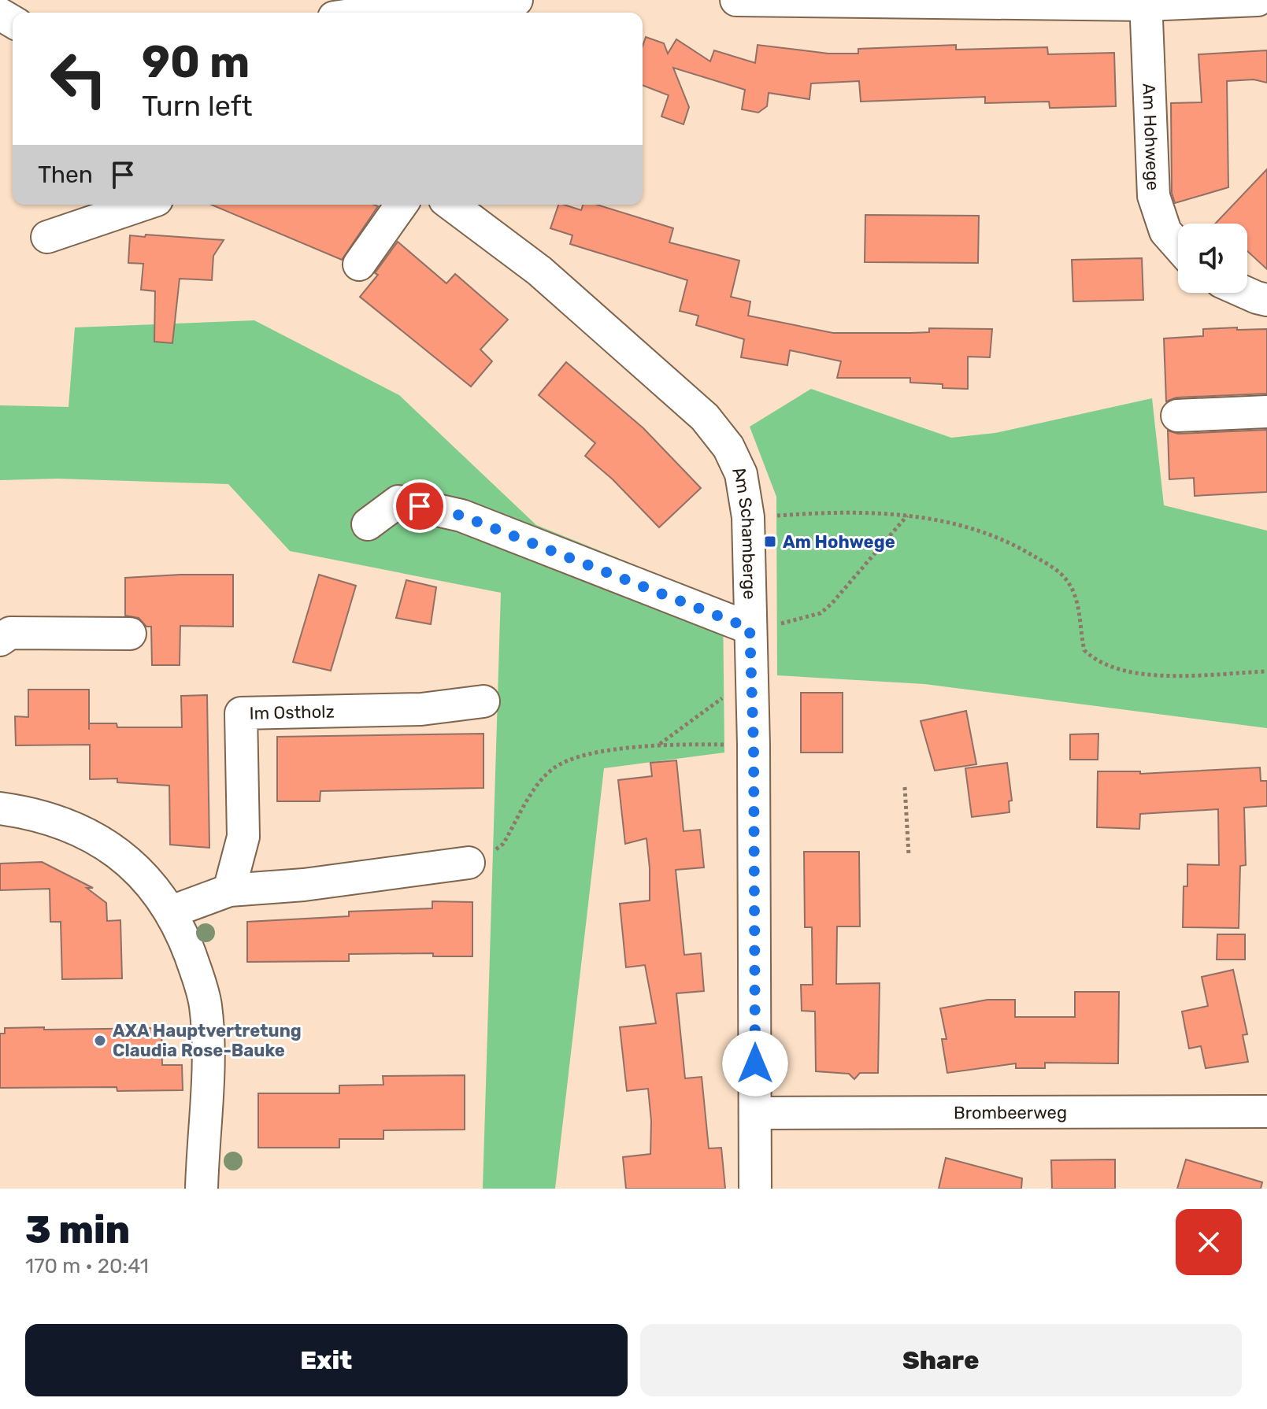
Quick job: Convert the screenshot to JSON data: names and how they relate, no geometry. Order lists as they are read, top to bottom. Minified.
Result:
{"streets":{"street":["Am Hohwege","Am Schamberge","Im Ostholz","Brombeerweg"]},"crossings":[["Am Schamberge","Brombeerweg"]],"places":{"transit":["Am Hohwege"],"other":["AXA Hauptvertretung Claudia Rose-Bauke"]},"page":{"turn":["90 m","Turn left"],"then":"Then","heading":["3 min","170 m · 20:41"],"buttons":["Exit","Share"]}}
